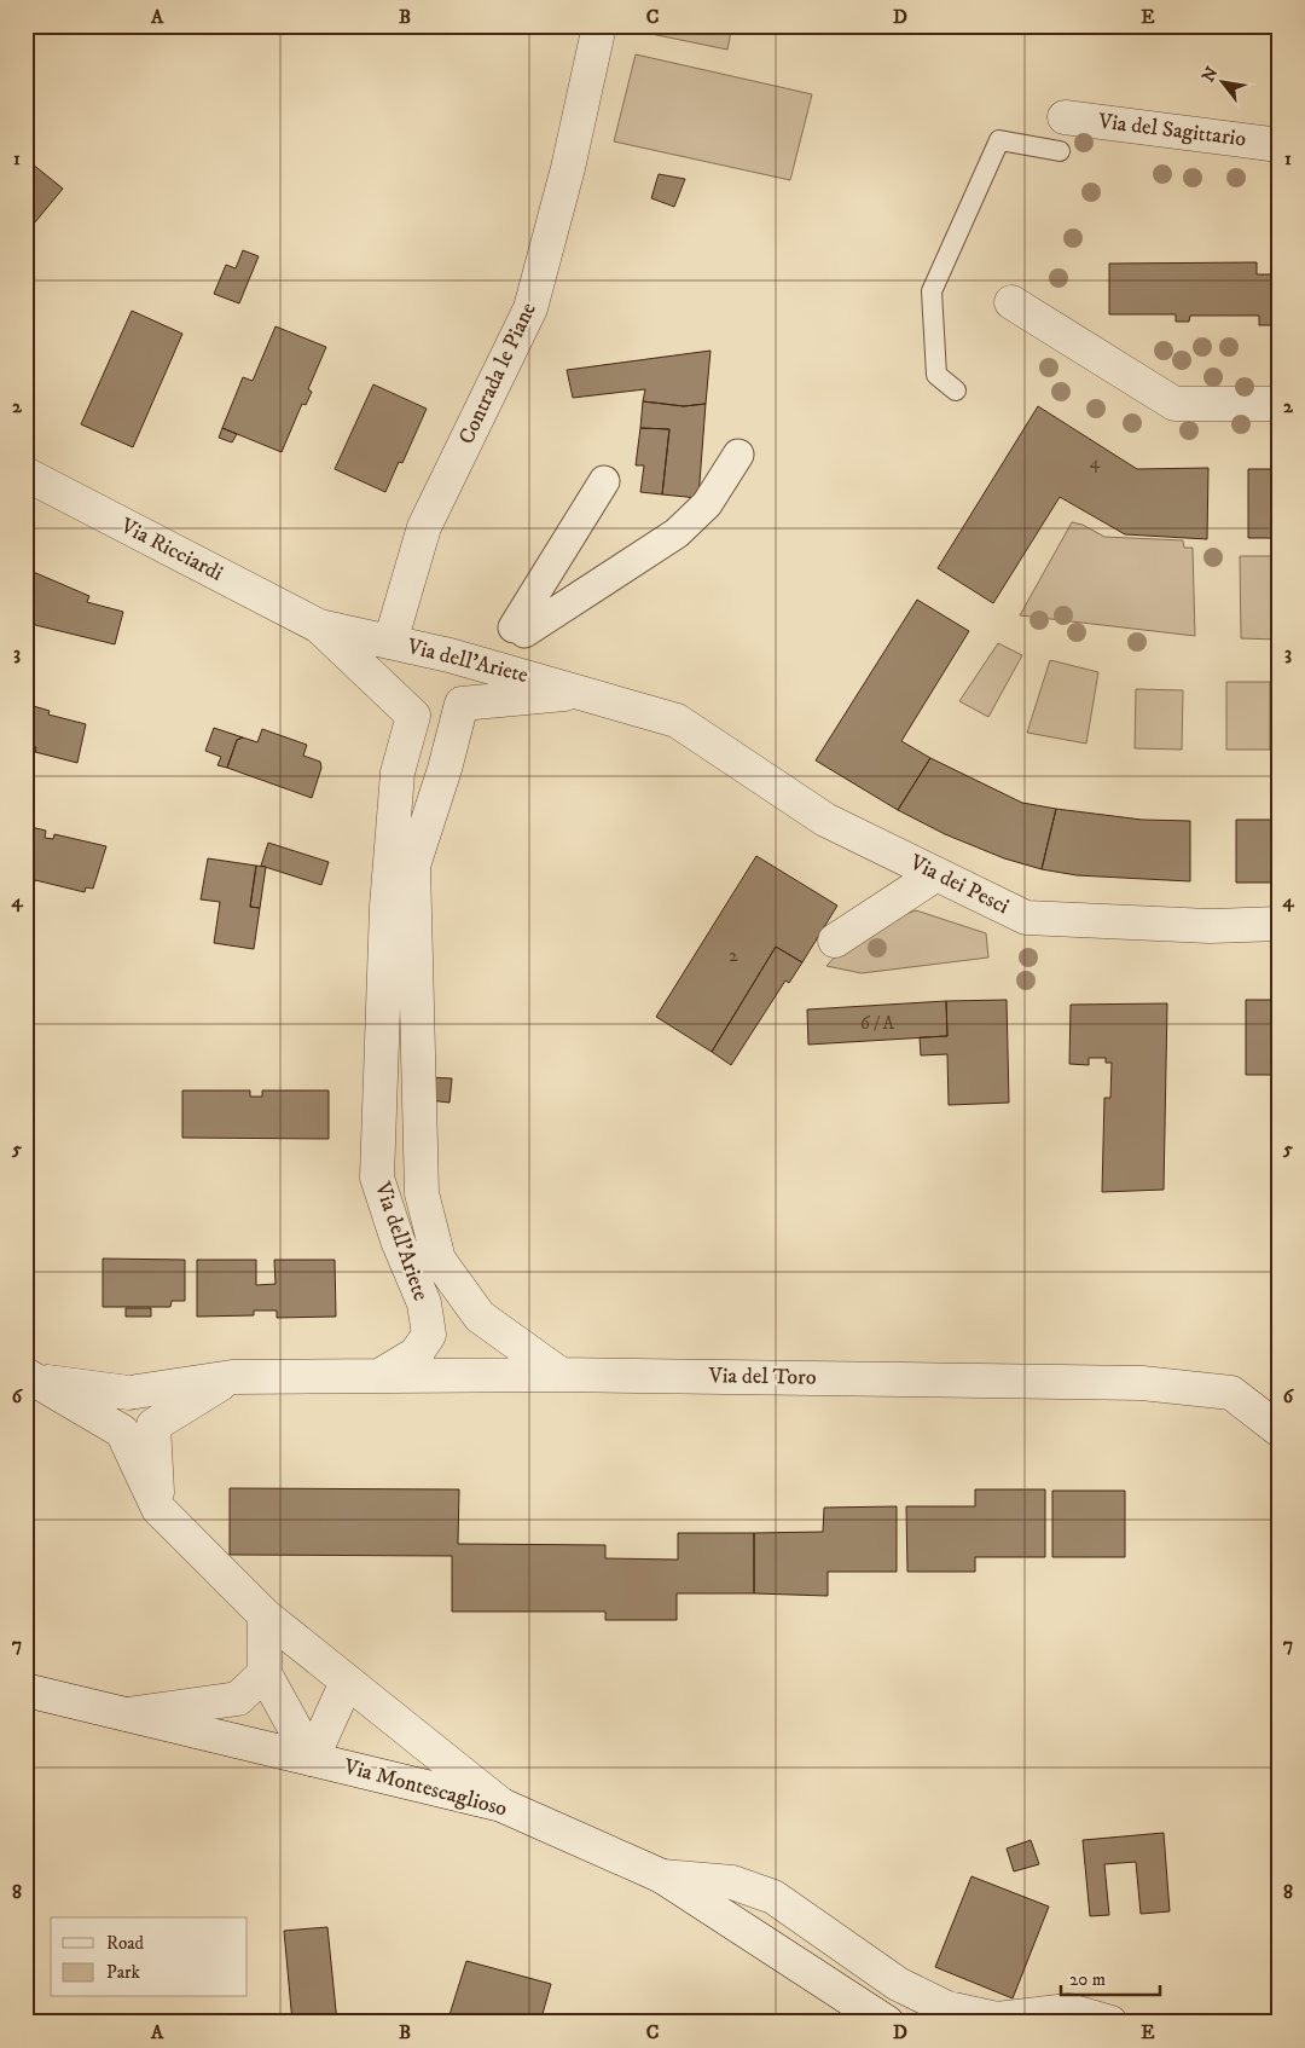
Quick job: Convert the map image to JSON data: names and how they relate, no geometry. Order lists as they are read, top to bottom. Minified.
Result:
{"streets":{"street":["Via del Sagittario","Contrada le Piane","Via Ricciardi","Via dell'Ariete","Via dei Pesci","Via del Toro","Via Montescaglioso"]},"crossings":[["Contrada le Piane","Via dell'Ariete"],["Via Ricciardi","Via dell'Ariete"],["Via dell'Ariete","Via dei Pesci"],["Via dell'Ariete","Via del Toro"]],"house_numbers":["4","2","6 / A"],"legend":["Road","Park"],"scale_bar":"20 m","north":"top left","grid":{"columns":["A","B","C","D","E"],"rows":["1","2","3","4","5","6","7","8"]}}
